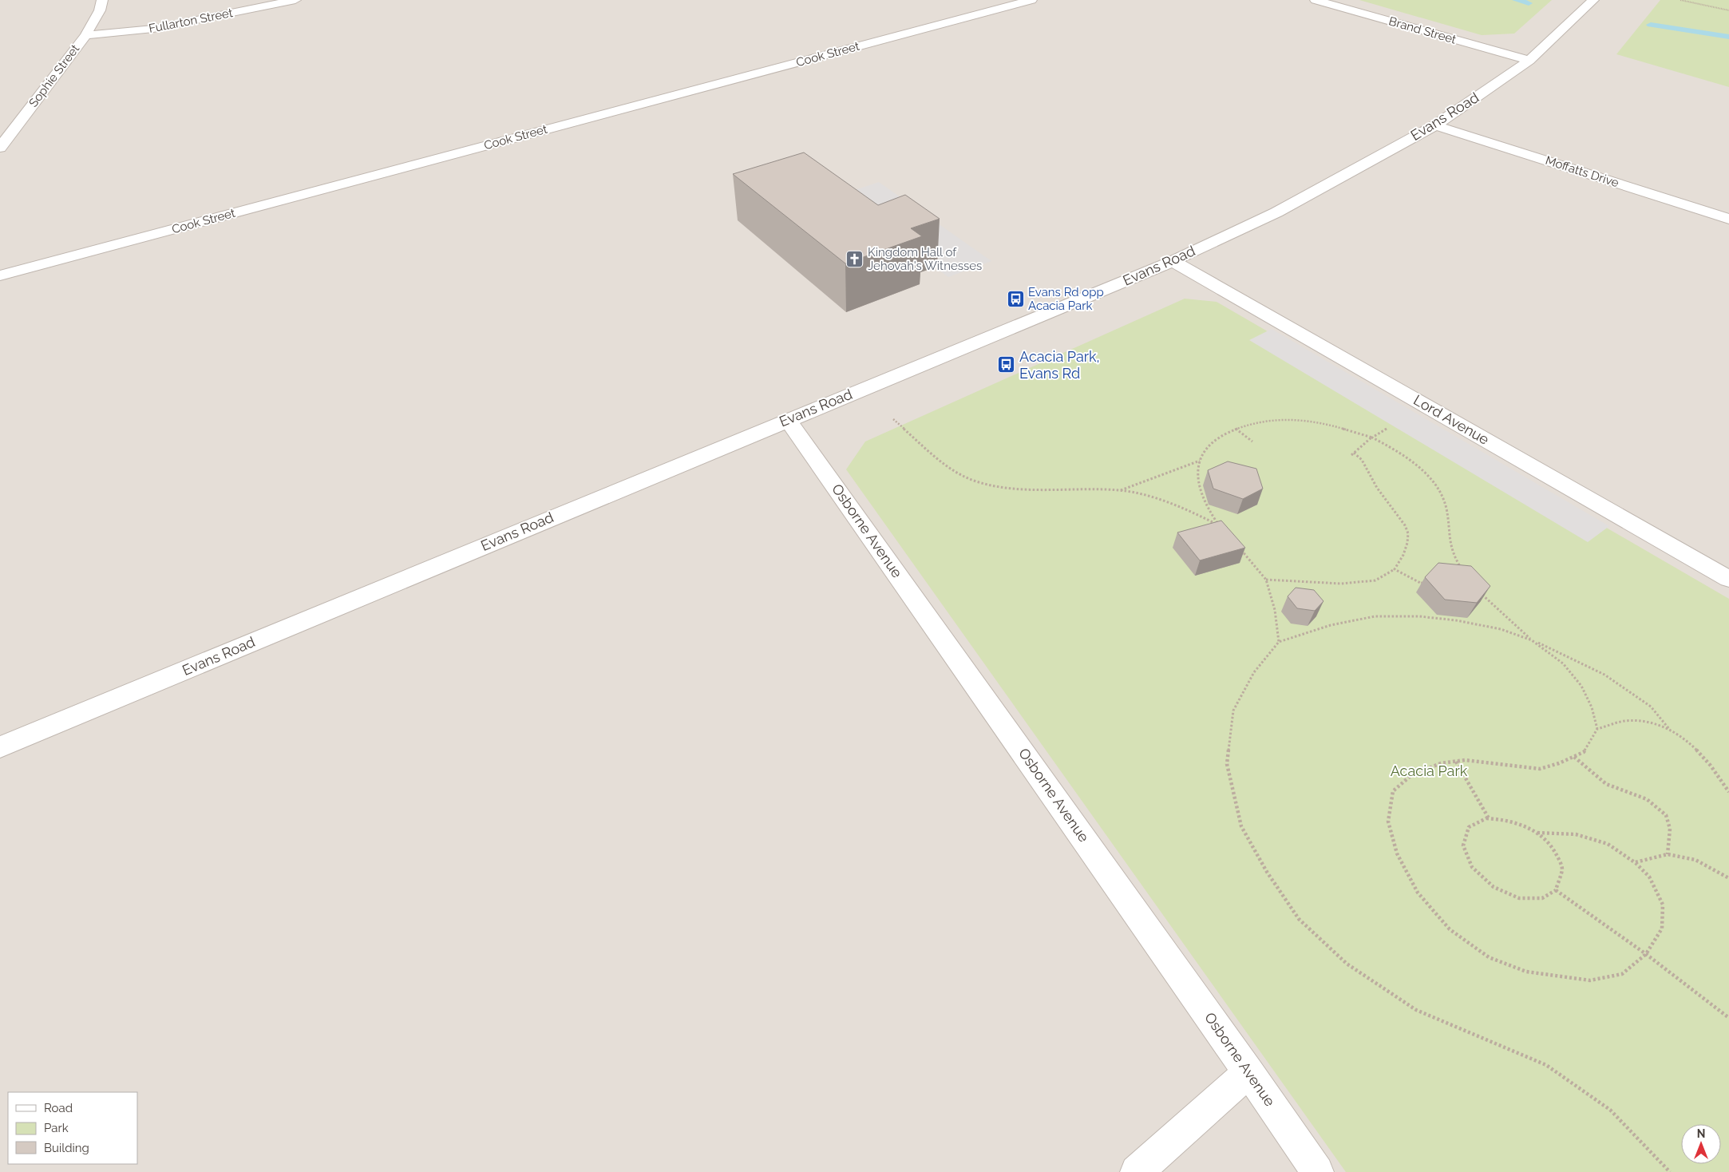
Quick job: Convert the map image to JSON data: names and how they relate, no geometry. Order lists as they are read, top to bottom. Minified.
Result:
{"streets":{"street":["Fullarton Street","Brand Street","Cook Street","Sophie Street","Evans Road","Moffatts Drive","Lord Avenue","Osborne Avenue"]},"crossings":[["Fullarton Street","Sophie Street"],["Brand Street","Evans Road"],["Evans Road","Moffatts Drive"],["Evans Road","Lord Avenue"],["Evans Road","Osborne Avenue"]],"parks":["Acacia Park"],"places":{"church":["Kingdom Hall of Jehovah's Witnesses"],"bus stop":["Evans Rd opp Acacia Park","Acacia Park, Evans Rd"]},"legend":["Road","Park","Building"],"north":"top"}
